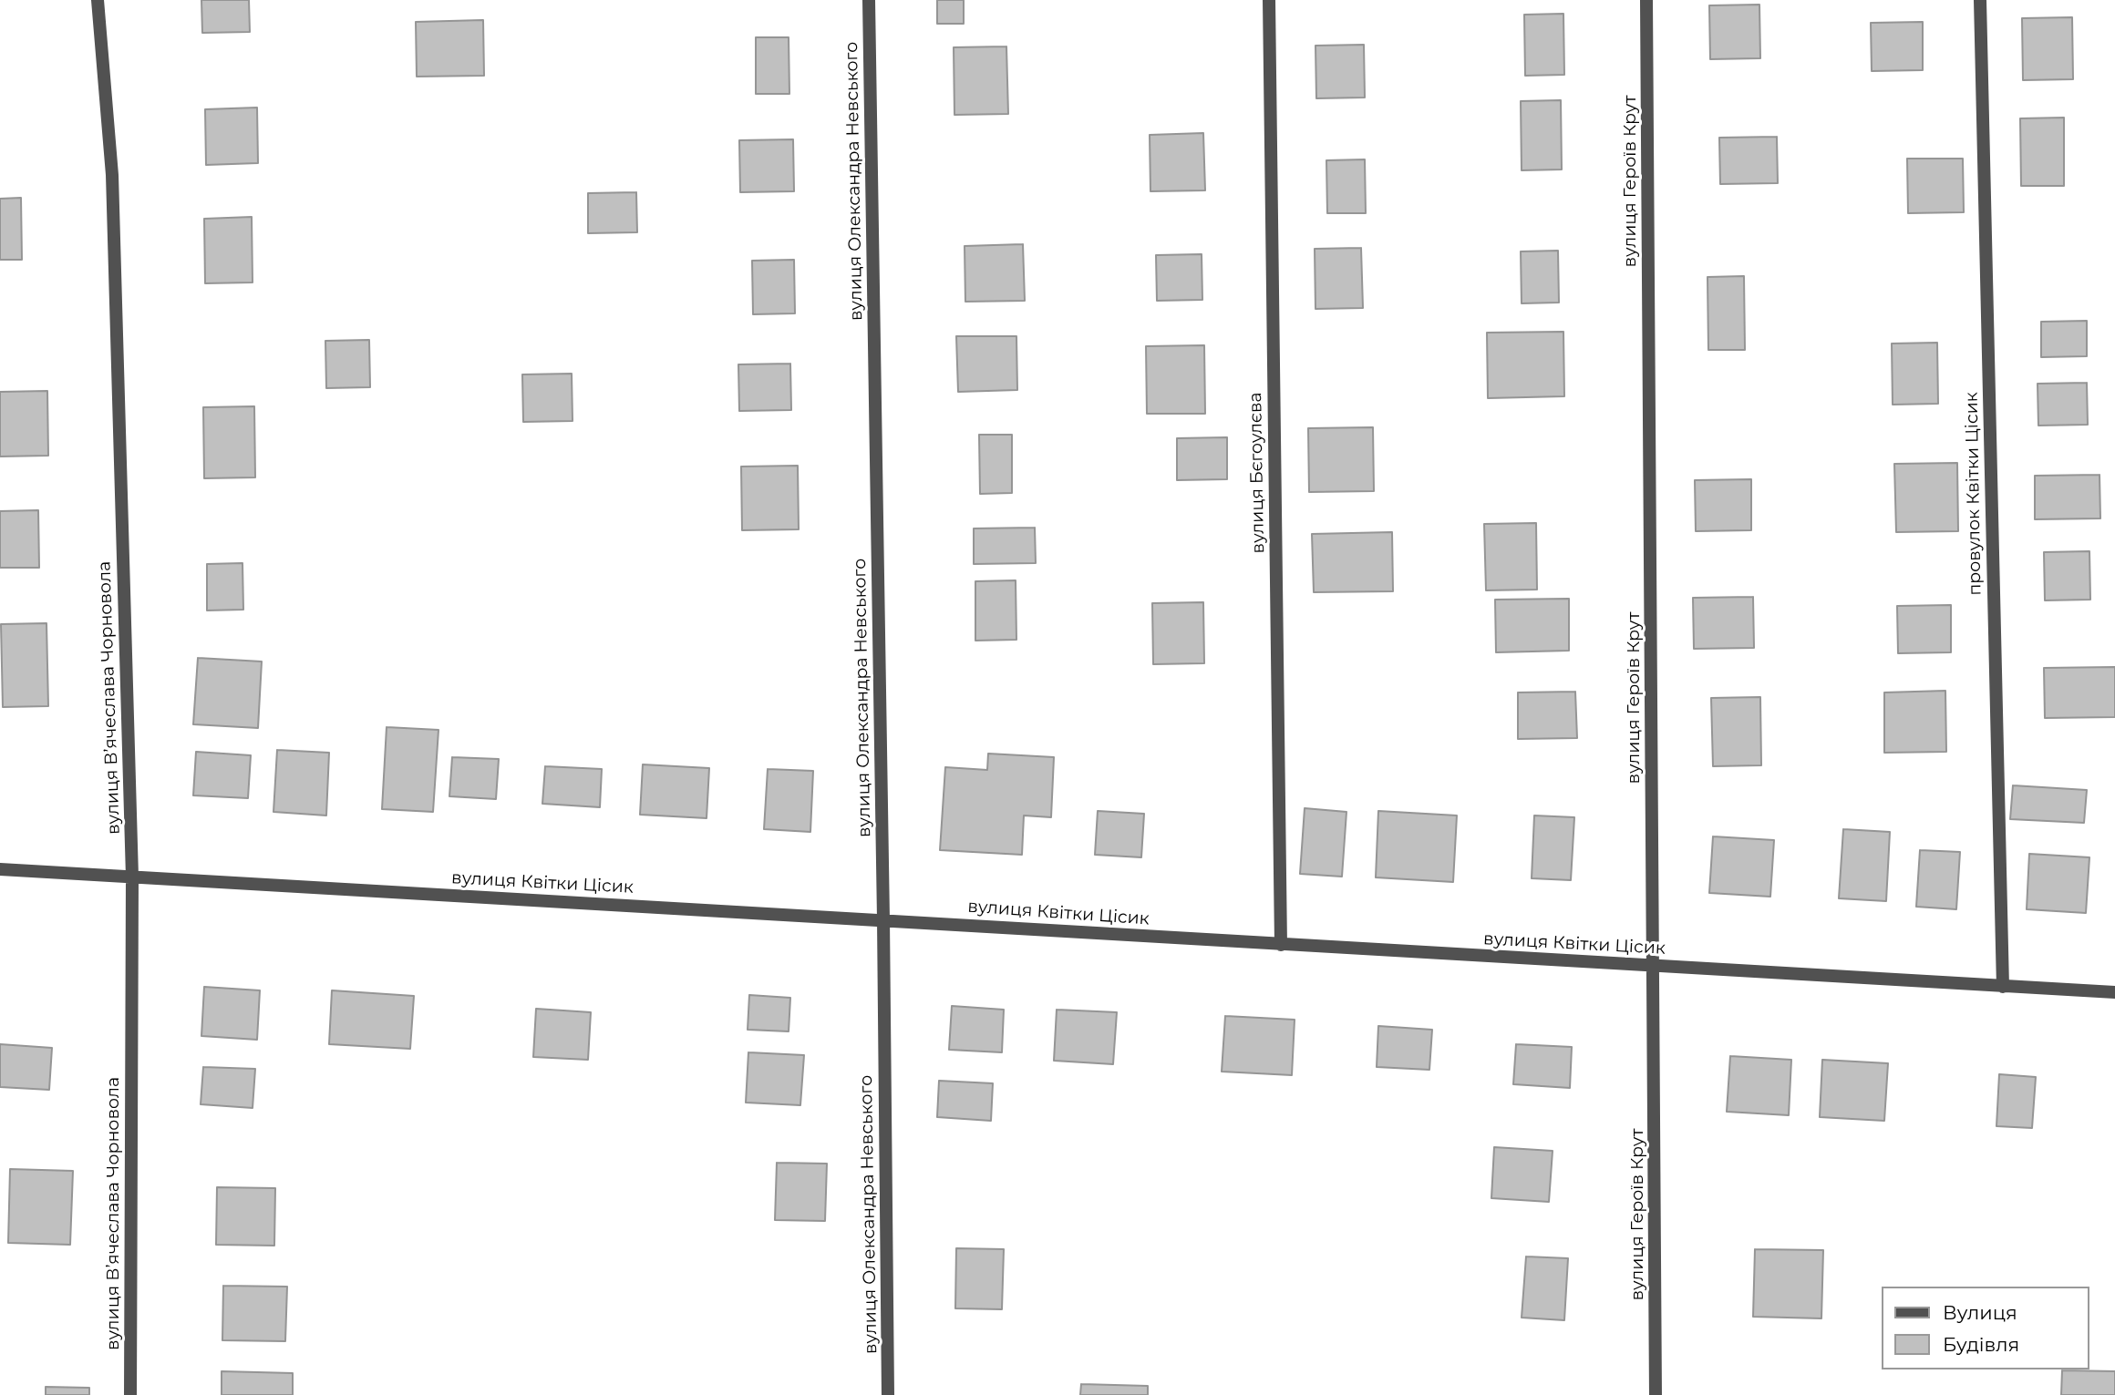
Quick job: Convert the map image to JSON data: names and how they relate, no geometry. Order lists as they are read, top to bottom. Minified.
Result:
{"streets":{"street":["вулиця Олександра Невського","вулиця Героїв Крут","вулиця Бєгоулєва","провулок Квітки Цісик","вулиця Вʼячеслава Чорновола","вулиця Квітки Цісик"]},"crossings":[["вулиця Олександра Невського","вулиця Квітки Цісик"],["вулиця Героїв Крут","вулиця Квітки Цісик"],["вулиця Бєгоулєва","вулиця Квітки Цісик"],["провулок Квітки Цісик","вулиця Квітки Цісик"],["вулиця Вʼячеслава Чорновола","вулиця Квітки Цісик"]],"legend":["Вулиця","Будівля"]}
